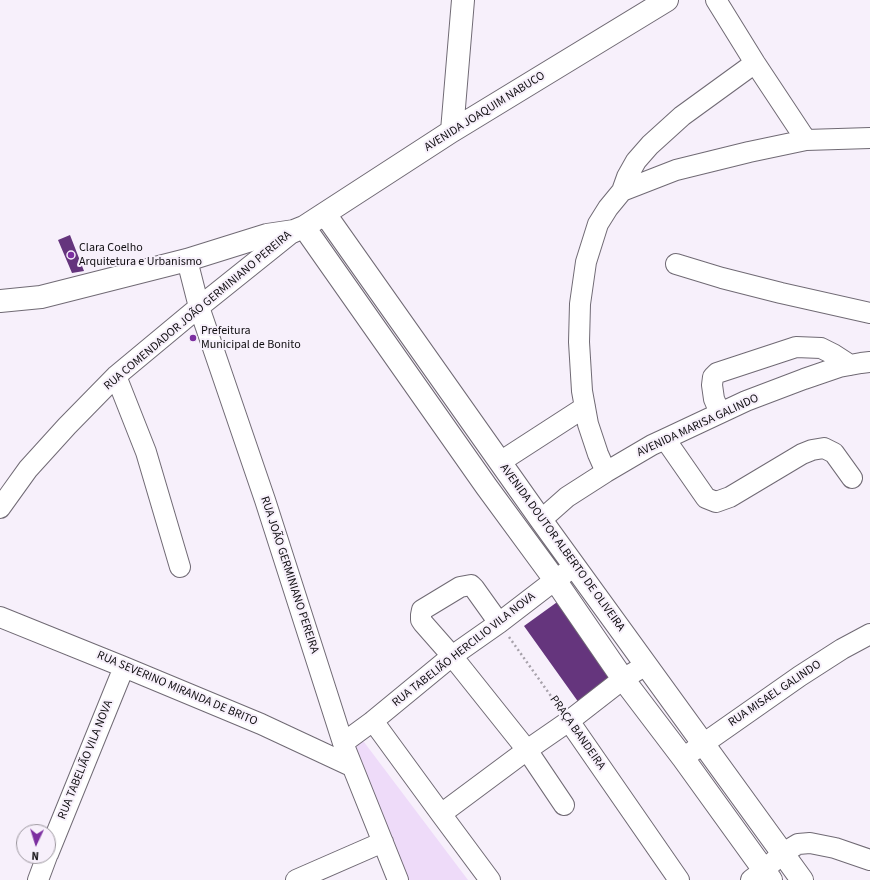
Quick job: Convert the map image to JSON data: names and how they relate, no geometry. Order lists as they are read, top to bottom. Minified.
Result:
{"streets":{"street":["AVENIDA JOAQUIM NABUCO","RUA COMENDADOR JOÃO GERMINIANO PEREIRA","AVENIDA MARISA GALINDO","AVENIDA DOUTOR ALBERTO DE OLIVEIRA","RUA JOÃO GERMINIANO PEREIRA","RUA TABELIÃO HERCILIO VILA NOVA","RUA SEVERINO MIRANDA DE BRITO","RUA MISAEL GALINDO","PRAÇA BANDEIRA","RUA TABELIÃO VILA NOVA"]},"crossings":[["AVENIDA JOAQUIM NABUCO","RUA COMENDADOR JOÃO GERMINIANO PEREIRA"],["AVENIDA JOAQUIM NABUCO","AVENIDA DOUTOR ALBERTO DE OLIVEIRA"],["RUA COMENDADOR JOÃO GERMINIANO PEREIRA","AVENIDA DOUTOR ALBERTO DE OLIVEIRA"],["RUA COMENDADOR JOÃO GERMINIANO PEREIRA","RUA JOÃO GERMINIANO PEREIRA"],["AVENIDA MARISA GALINDO","AVENIDA DOUTOR ALBERTO DE OLIVEIRA"],["AVENIDA DOUTOR ALBERTO DE OLIVEIRA","RUA TABELIÃO HERCILIO VILA NOVA"],["AVENIDA DOUTOR ALBERTO DE OLIVEIRA","RUA MISAEL GALINDO"],["RUA JOÃO GERMINIANO PEREIRA","RUA TABELIÃO HERCILIO VILA NOVA"],["RUA JOÃO GERMINIANO PEREIRA","RUA SEVERINO MIRANDA DE BRITO"],["RUA TABELIÃO HERCILIO VILA NOVA","PRAÇA BANDEIRA"],["RUA SEVERINO MIRANDA DE BRITO","RUA TABELIÃO VILA NOVA"]],"places":["Clara Coelho Arquitetura e Urbanismo","Prefeitura Municipal de Bonito"],"north":"bottom"}
